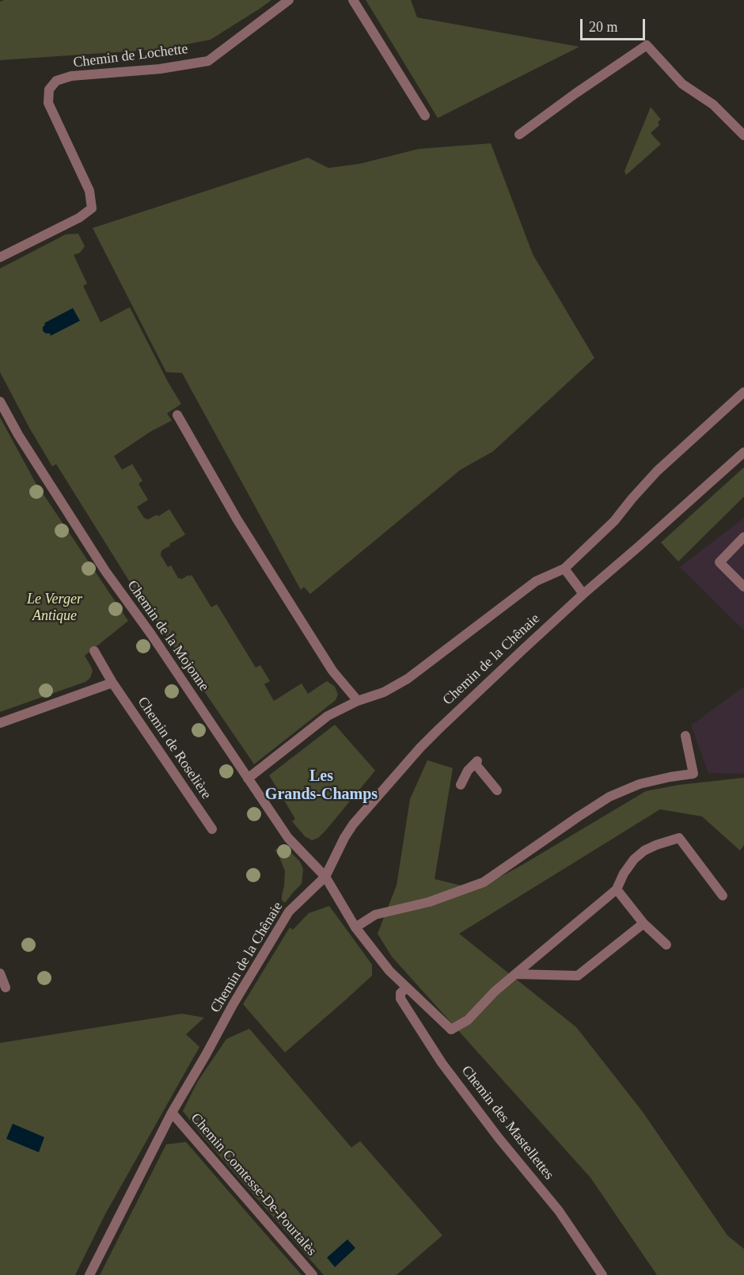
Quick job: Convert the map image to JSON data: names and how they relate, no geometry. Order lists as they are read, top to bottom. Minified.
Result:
{"streets":{"street":["Chemin de Lochette","Chemin de la Mojonne","Chemin de la Chênaie","Chemin de Roselière","Chemin des Mastellettes","Chemin Comtesse-De-Pourtalès"]},"crossings":[["Chemin de la Mojonne","Chemin de la Chênaie"],["Chemin de la Chênaie","Chemin Comtesse-De-Pourtalès"]],"districts":["Les Grands-Champs"],"parks":["Le Verger Antique"],"scale_bar":"20 m"}
